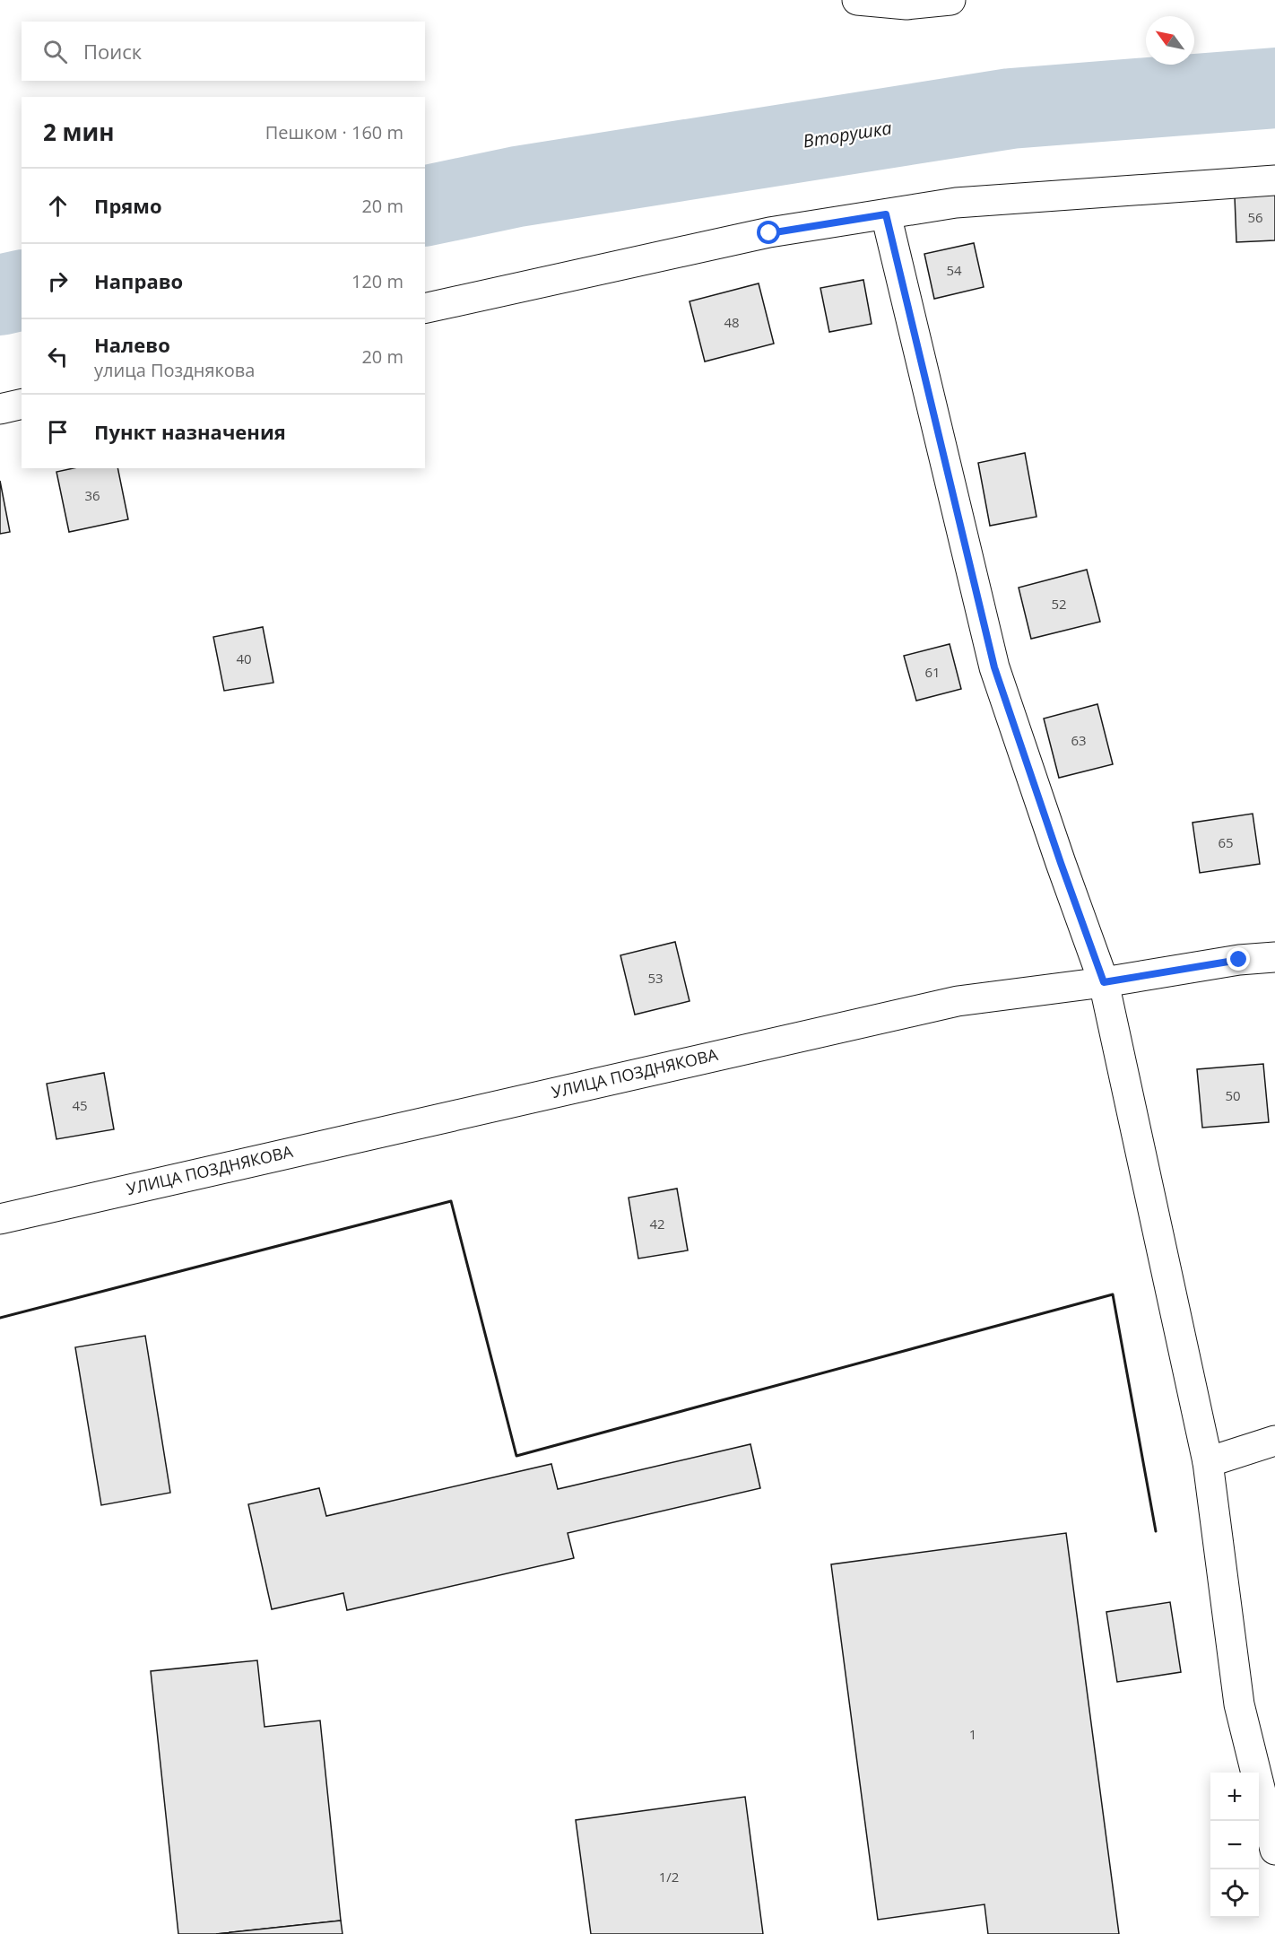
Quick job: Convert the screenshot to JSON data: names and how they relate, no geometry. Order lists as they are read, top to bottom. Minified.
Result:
{"streets":{"street":["УЛИЦА ПОЗДНЯКОВА"]},"water":["Вторушка"],"house_numbers":["56","54","48","36","52","40","61","63","65","53","50","45","42","1","1/2"],"north":"top left","page":{"search":"Поиск","heading":["2 мин","Пешком · 160 m"],"list":[["Прямо","20 m"],["Направо","120 m"],["Налево","улица Позднякова","20 m"],"Пункт назначения"],"map_buttons":["+","−"]}}
